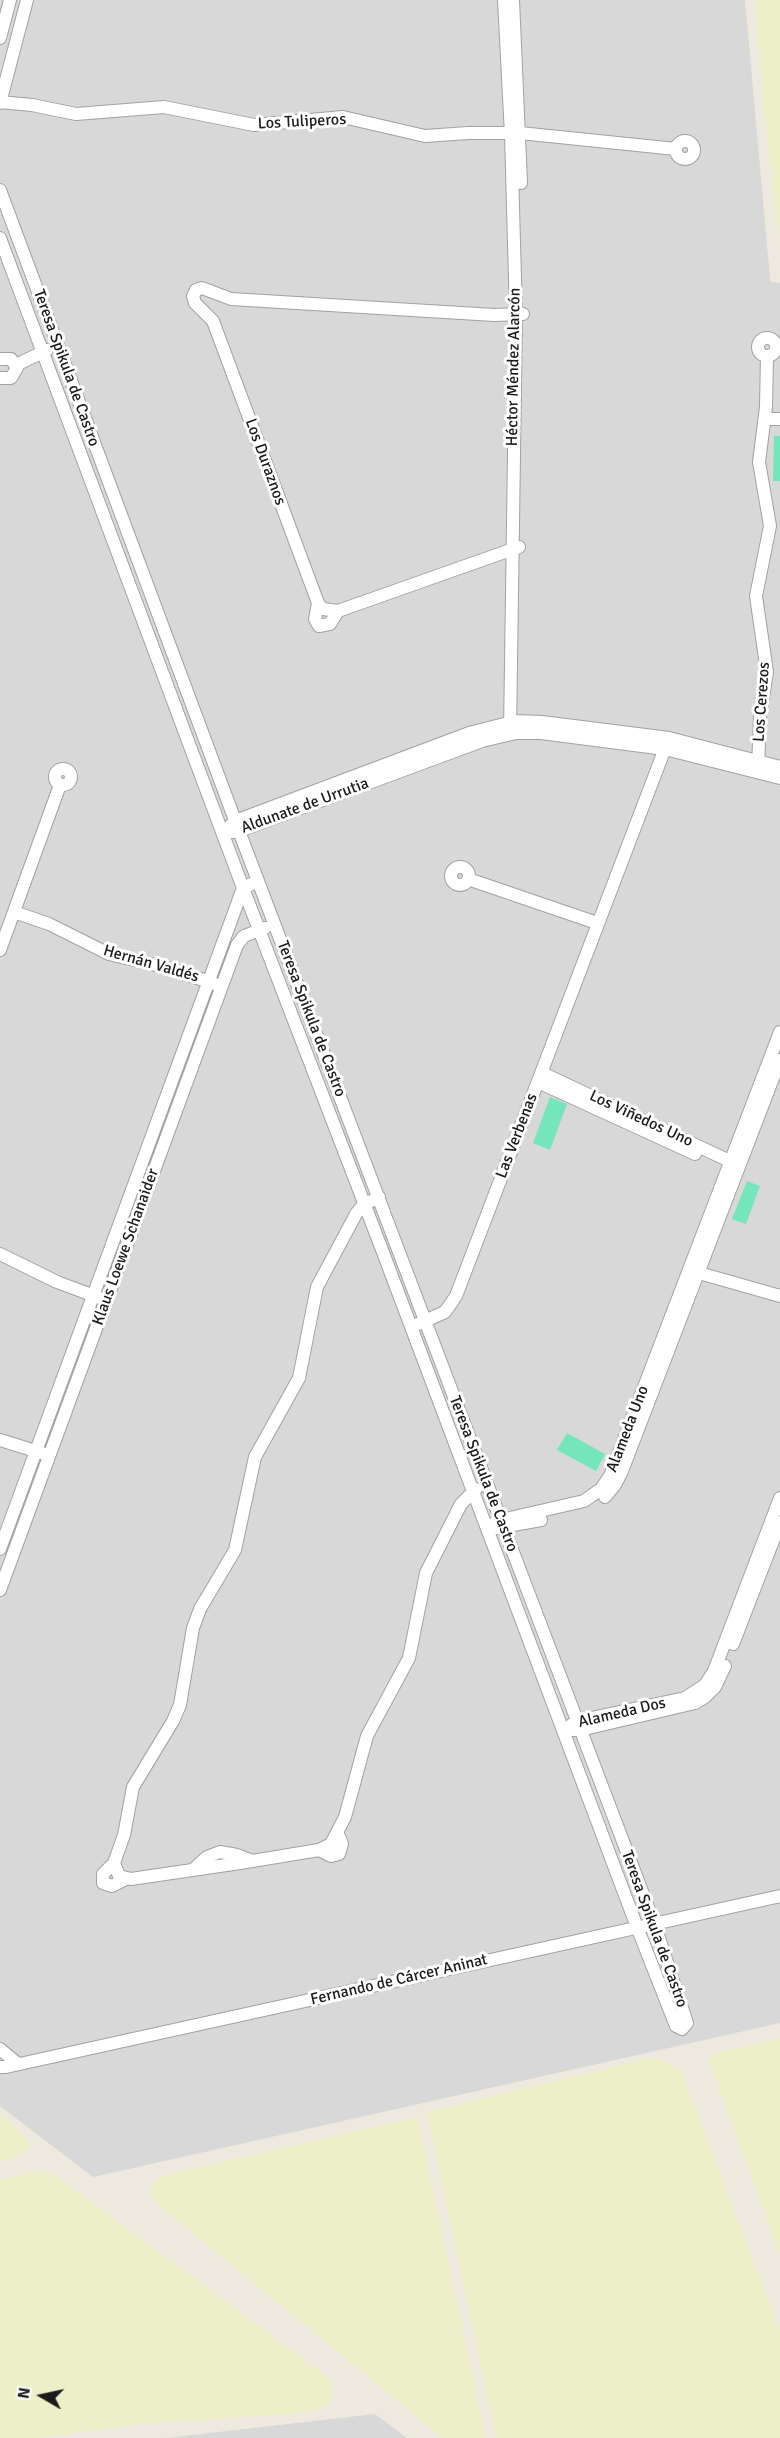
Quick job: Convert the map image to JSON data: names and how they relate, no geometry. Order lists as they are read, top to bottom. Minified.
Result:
{"streets":{"street":["Los Tuliperos","Héctor Méndez Alarcón","Teresa Spikula de Castro","Los Duraznos","Los Cerezos","Aldunate de Urrutia","Hernán Valdés","Los Viñedos Uno","Las Verbenas","Klaus Loewe Schanaider","Alameda Uno","Alameda Dos","Fernando de Cárcer Aninat"]},"crossings":[["Los Tuliperos","Héctor Méndez Alarcón"],["Héctor Méndez Alarcón","Los Duraznos"],["Héctor Méndez Alarcón","Aldunate de Urrutia"],["Teresa Spikula de Castro","Aldunate de Urrutia"],["Teresa Spikula de Castro","Las Verbenas"],["Teresa Spikula de Castro","Klaus Loewe Schanaider"],["Teresa Spikula de Castro","Alameda Uno"],["Teresa Spikula de Castro","Alameda Dos"],["Teresa Spikula de Castro","Fernando de Cárcer Aninat"],["Los Cerezos","Aldunate de Urrutia"],["Aldunate de Urrutia","Las Verbenas"],["Hernán Valdés","Klaus Loewe Schanaider"],["Los Viñedos Uno","Las Verbenas"],["Los Viñedos Uno","Alameda Uno"]],"north":"left"}
